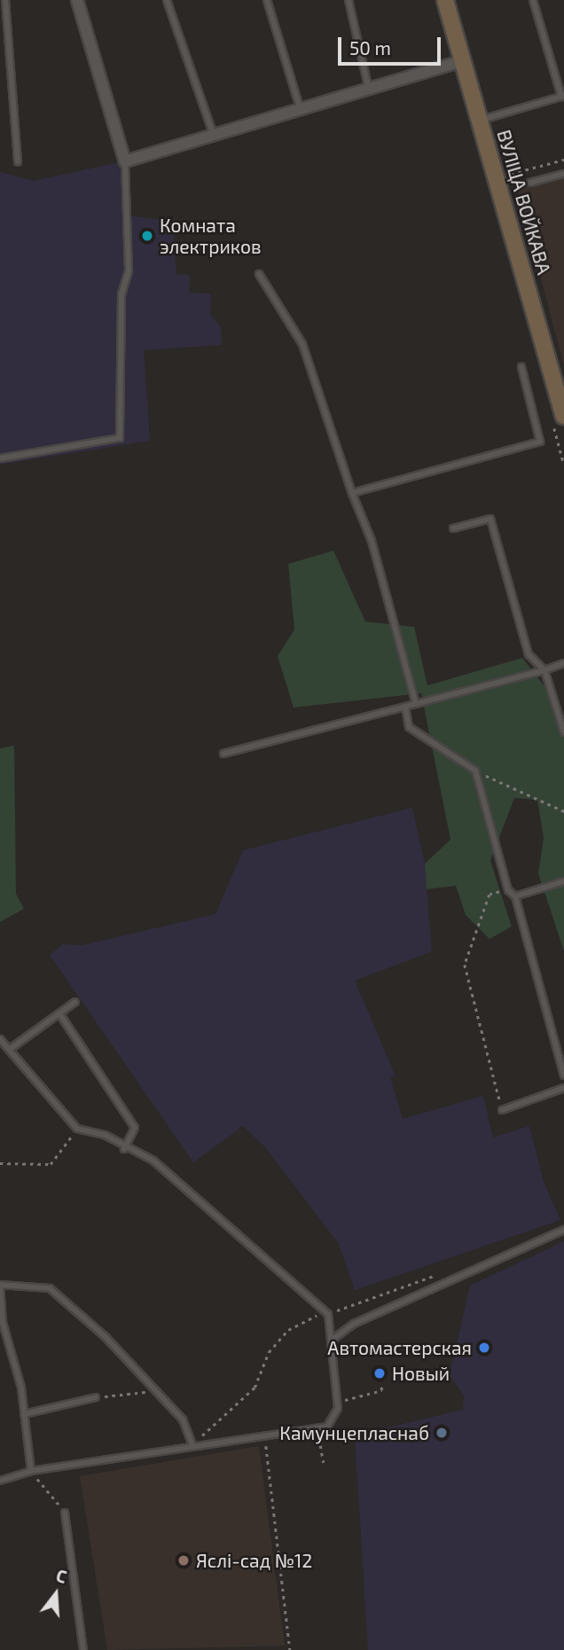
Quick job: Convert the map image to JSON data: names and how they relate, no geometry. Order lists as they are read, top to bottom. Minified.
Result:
{"streets":{"main road":["ВУЛІЦА ВОЙКАВА"]},"places":["Комната электриков","Автомастерская","Новый","Камунцепласнаб","Яслі-сад №12"],"scale_bar":"50 m","north":"top"}
